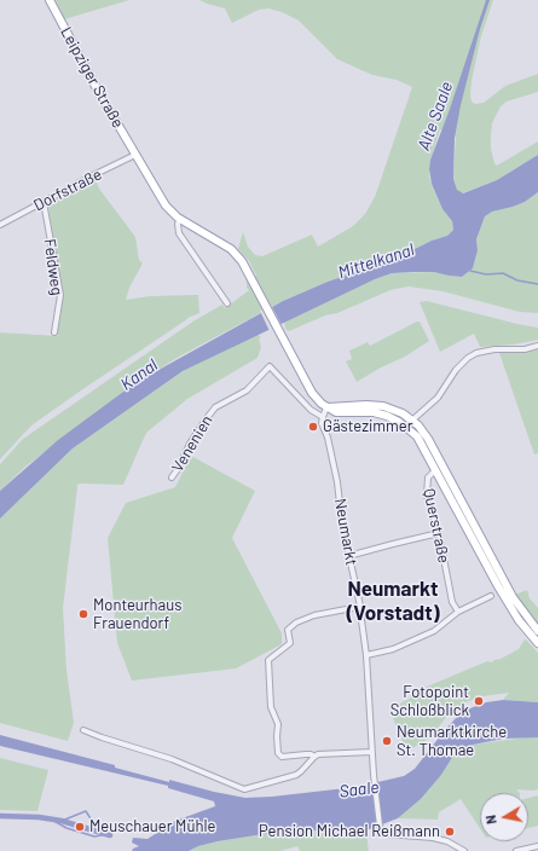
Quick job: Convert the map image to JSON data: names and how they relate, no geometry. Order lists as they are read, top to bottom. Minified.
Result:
{"streets":{"main road":["Leipziger Straße"],"street":["Dorfstraße","Feldweg","Venenien","Querstraße","Neumarkt"]},"crossings":[["Leipziger Straße","Dorfstraße"],["Dorfstraße","Feldweg"],["Venenien","Neumarkt"]],"districts":["Neumarkt (Vorstadt)"],"water":["Alte Saale","Mittelkanal","Kanal","Saale"],"places":["Gästezimmer","Monteurhaus Frauendorf","Fotopoint Schloßblick","Neumarktkirche St. Thomae","Meuschauer Mühle","Pension Michael Reißmann"],"north":"left"}
